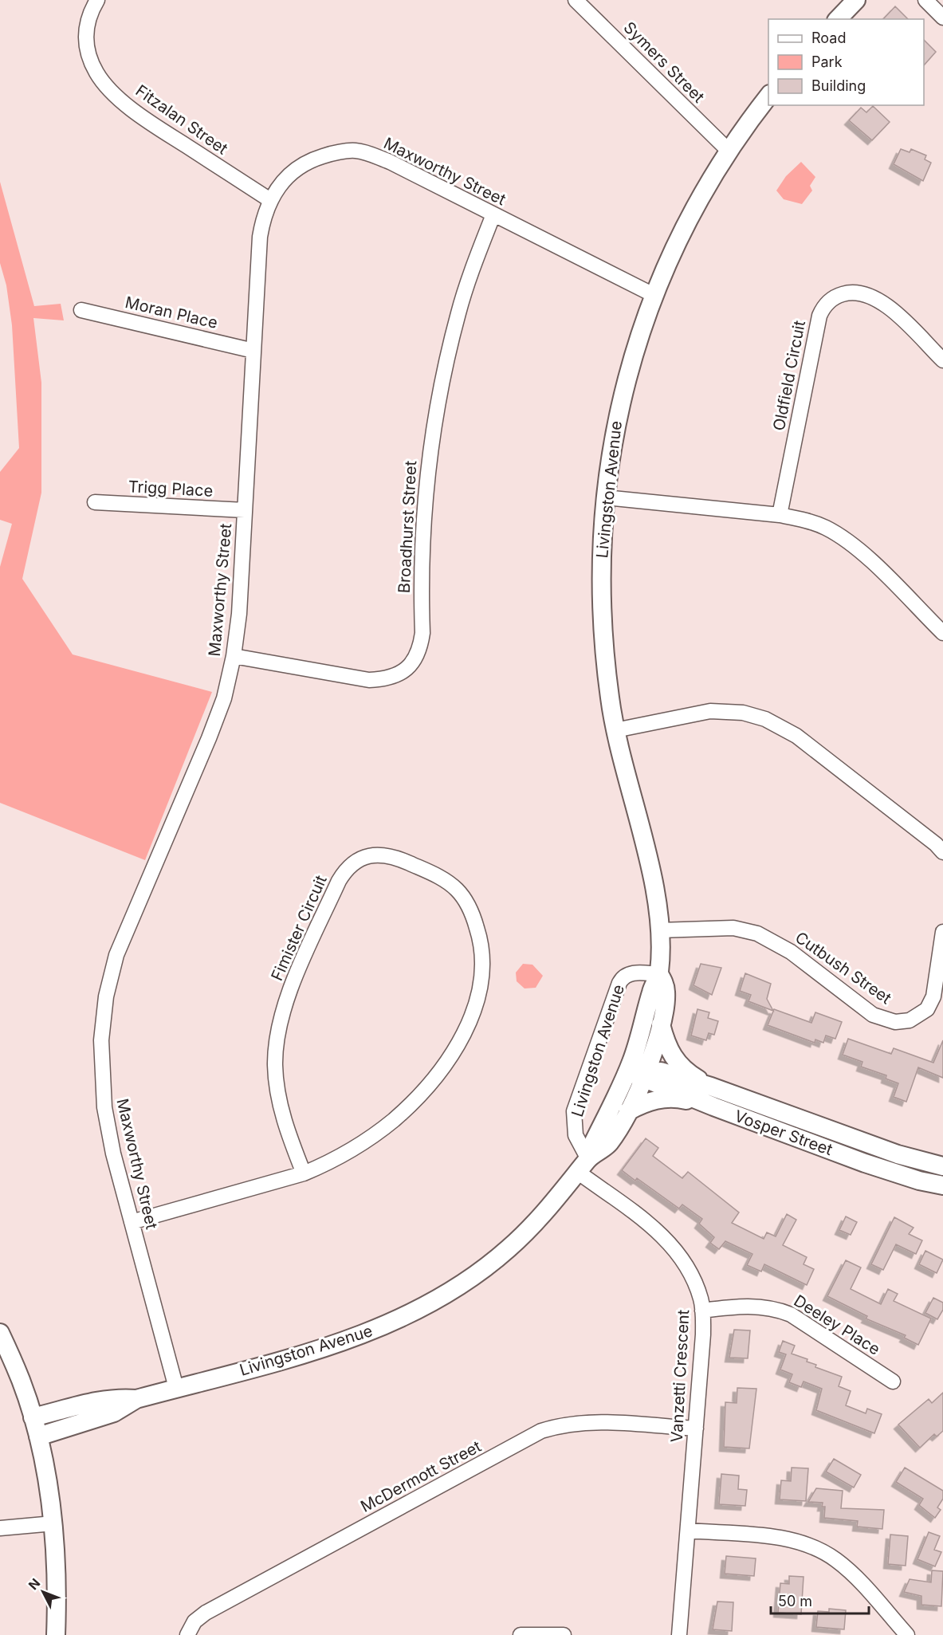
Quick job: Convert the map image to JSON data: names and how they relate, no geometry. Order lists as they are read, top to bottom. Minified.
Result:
{"streets":{"street":["Symers Street","Fitzalan Street","Maxworthy Street","Moran Place","Oldfield Circuit","Trigg Place","Livingston Avenue","Broadhurst Street","Fimister Circuit","Cutbush Street","Vosper Street","Deeley Place","Vanzetti Crescent","McDermott Street"]},"crossings":[["Symers Street","Livingston Avenue"],["Fitzalan Street","Maxworthy Street"],["Maxworthy Street","Moran Place"],["Maxworthy Street","Trigg Place"],["Maxworthy Street","Livingston Avenue"],["Maxworthy Street","Broadhurst Street"],["Maxworthy Street","Fimister Circuit"],["Livingston Avenue","Cutbush Street"],["Livingston Avenue","Vosper Street"],["Livingston Avenue","Vanzetti Crescent"],["Deeley Place","Vanzetti Crescent"],["Vanzetti Crescent","McDermott Street"]],"legend":["Road","Park","Building"],"scale_bar":"50 m","north":"top left"}
